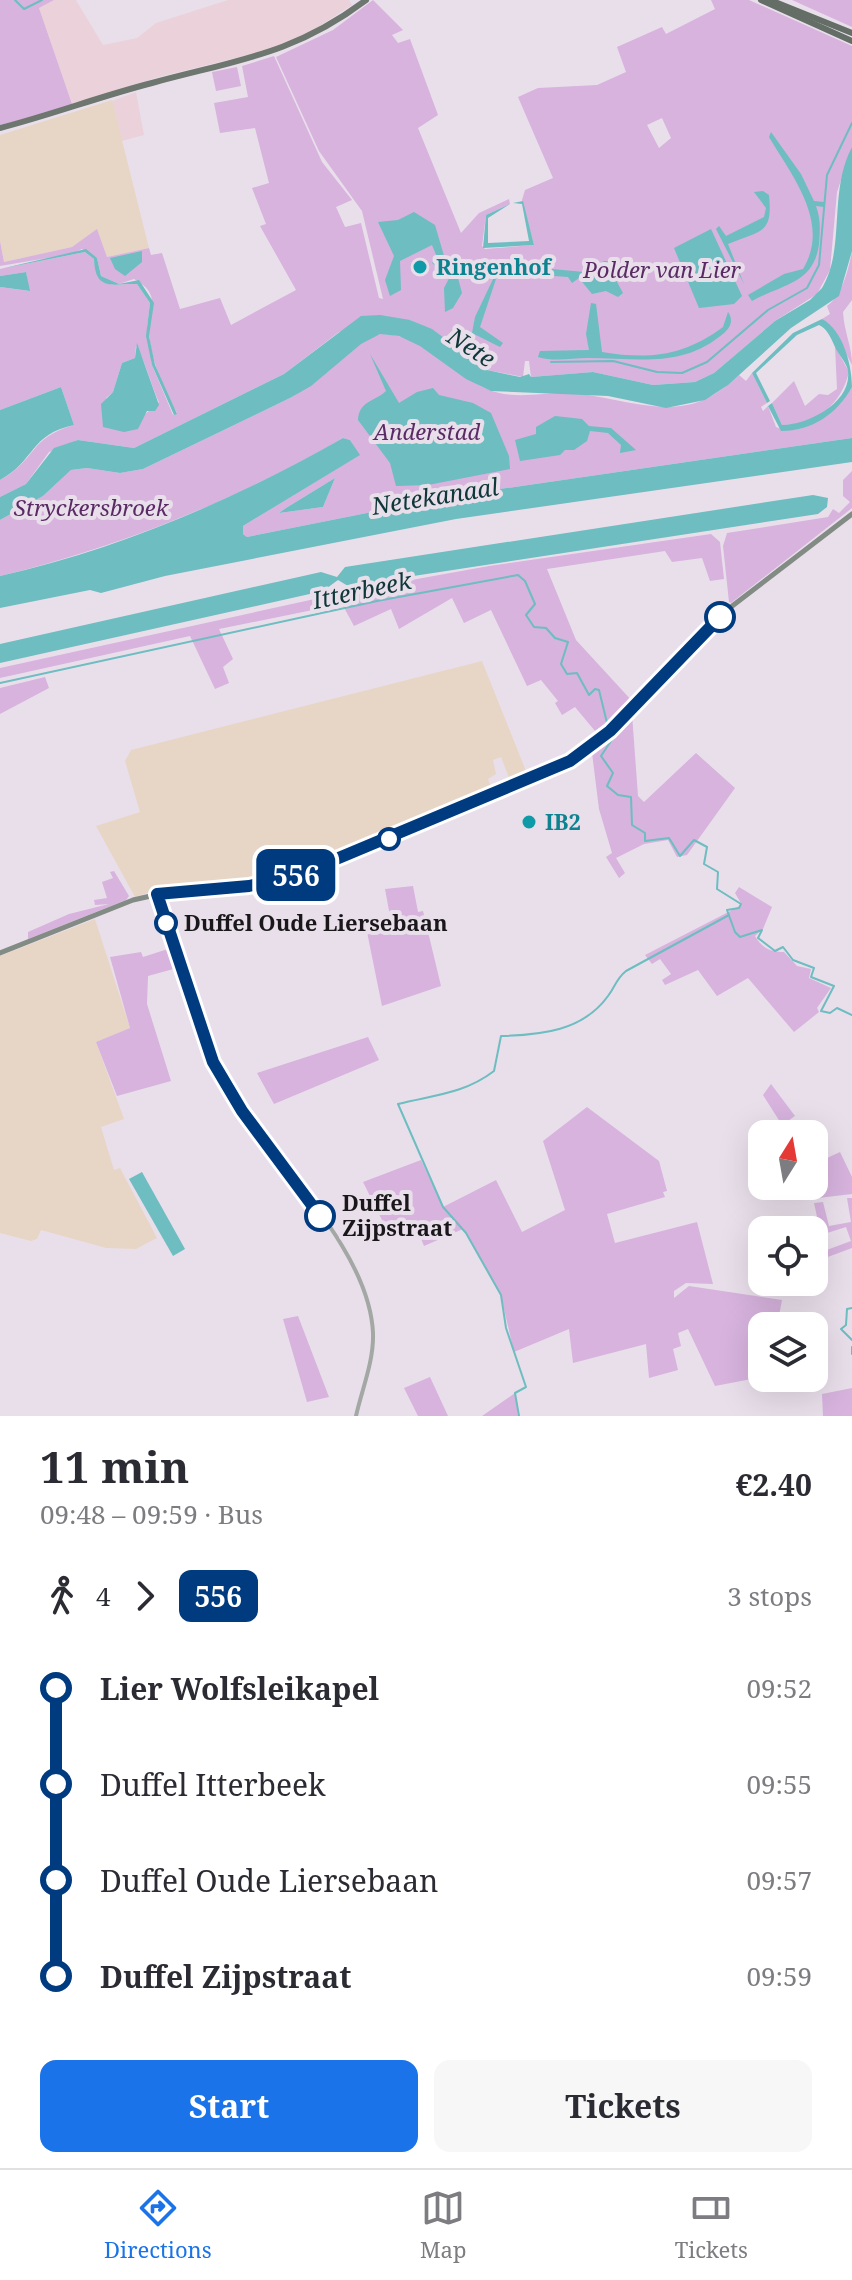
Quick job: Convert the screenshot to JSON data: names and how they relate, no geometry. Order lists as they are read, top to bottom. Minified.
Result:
{"water":["Nete","Netekanaal","Itterbeek"],"parks":["Polder van Lier","Anderstad","Stryckersbroek"],"places":["Ringenhof","IB2","Duffel Oude Liersebaan","Duffel Zijpstraat"],"lines":["bus line 556"],"north":"top","page":{"on_map":"556","heading":["11 min","09:48 – 09:59 · Bus","€2.40"],"legs":["4","556","3 stops"],"list":[{"name":"Lier Wolfsleikapel","value":"09:52"},{"name":"Duffel Itterbeek","value":"09:55"},{"name":"Duffel Oude Liersebaan","value":"09:57"},{"name":"Duffel Zijpstraat","value":"09:59"}],"buttons":["Start","Tickets"],"tabs":["Directions","Map","Tickets"]}}
